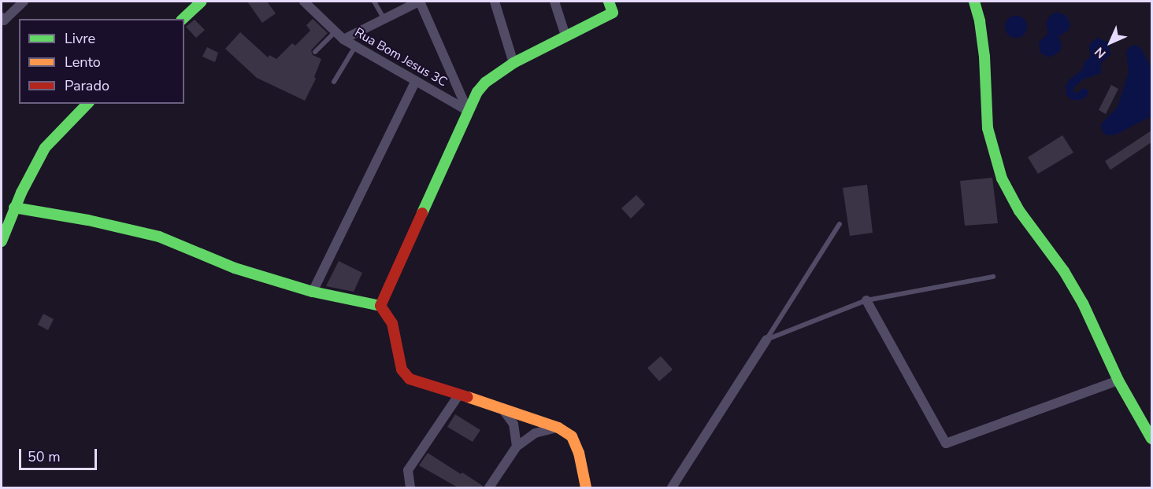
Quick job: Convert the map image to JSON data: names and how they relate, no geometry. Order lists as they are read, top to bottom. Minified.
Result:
{"streets":{"street":["Rua Bom Jesus 3C"]},"legend":["Livre","Lento","Parado"],"scale_bar":"50 m","north":"bottom left"}
